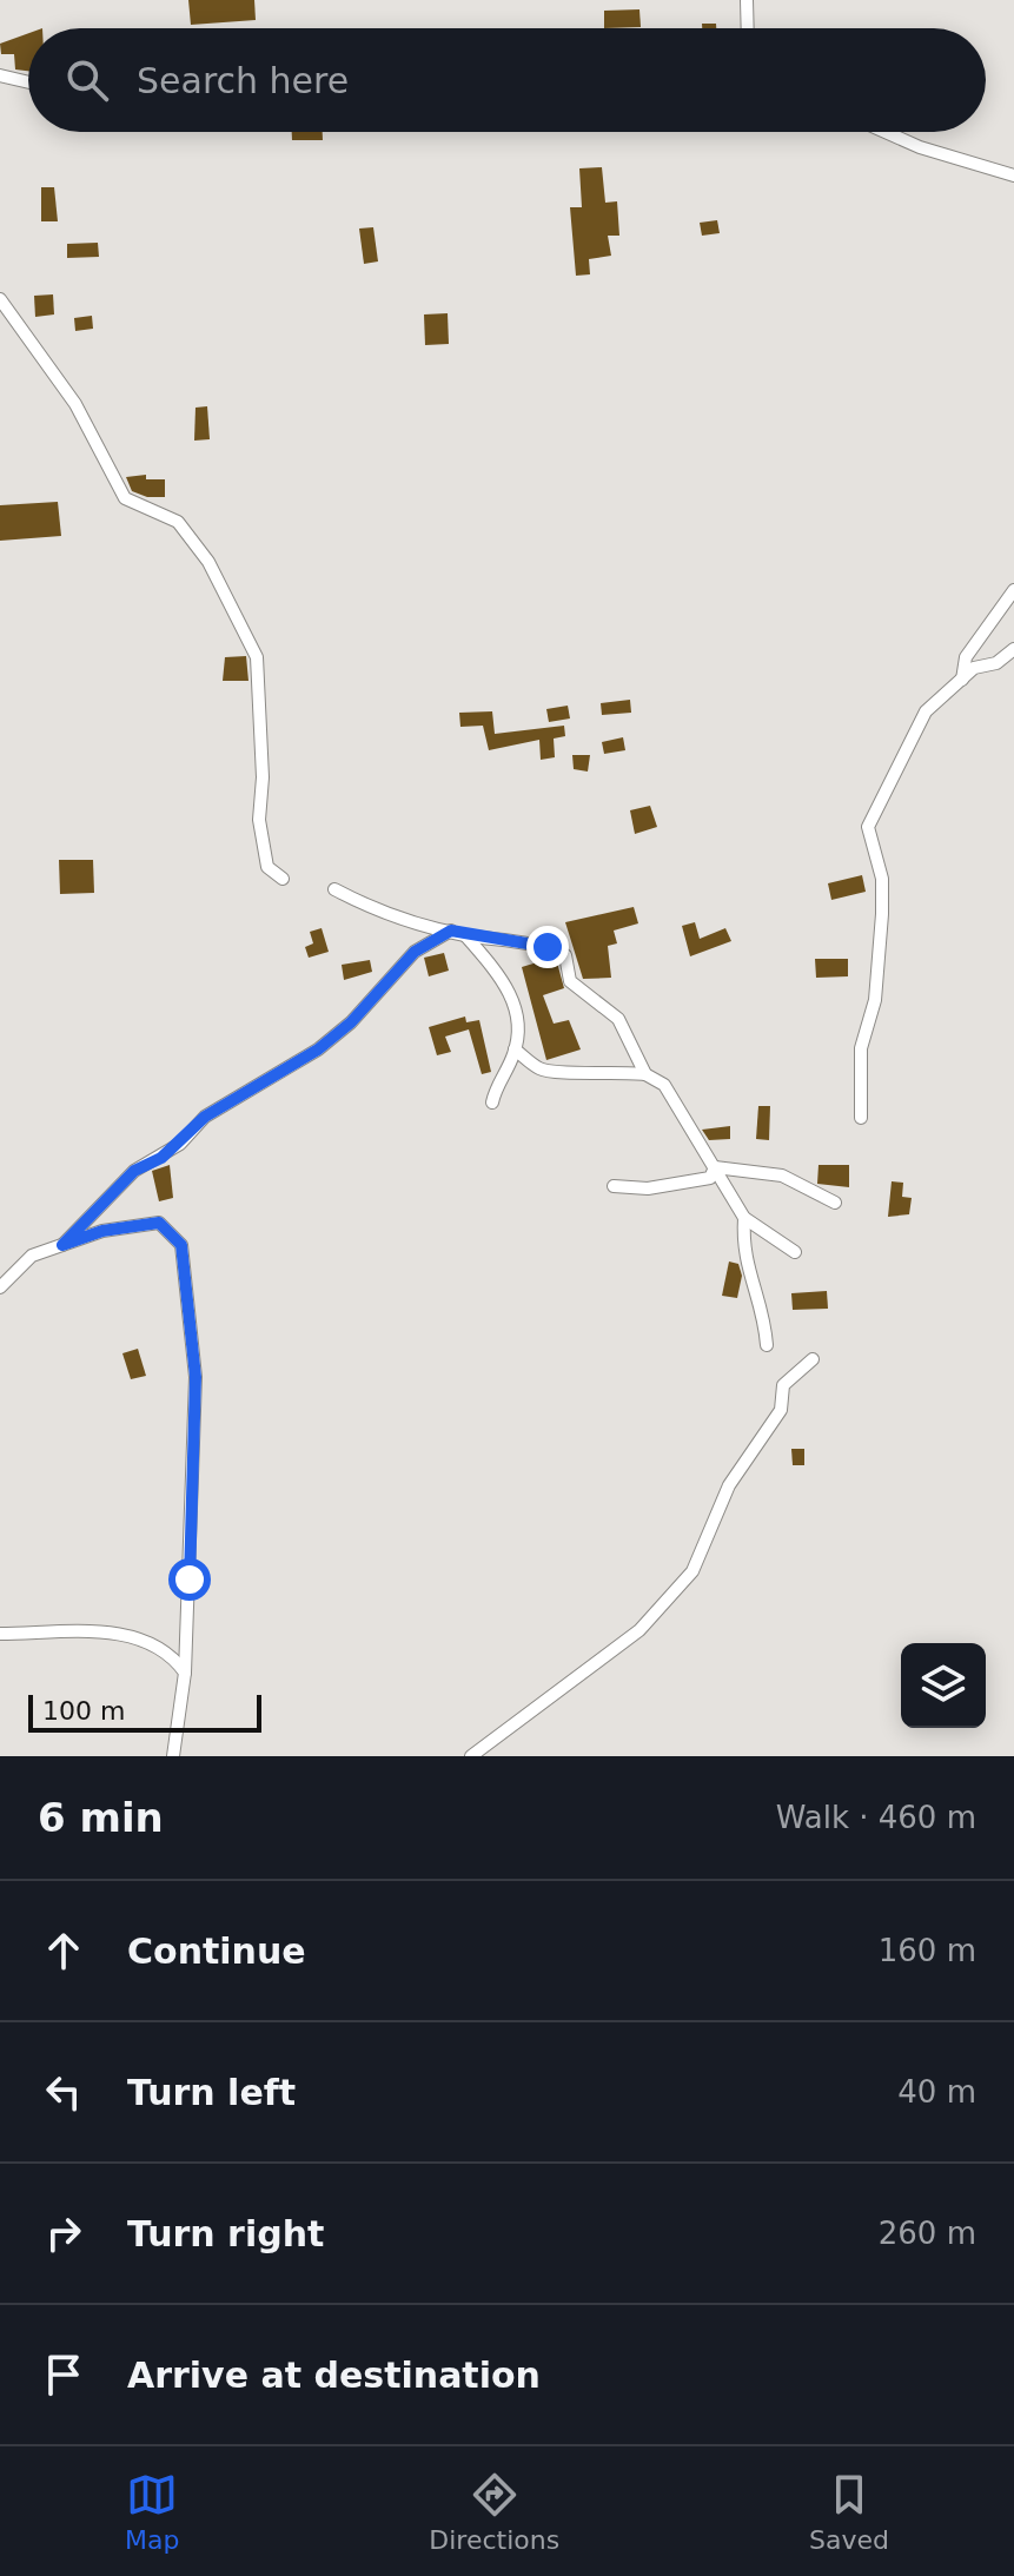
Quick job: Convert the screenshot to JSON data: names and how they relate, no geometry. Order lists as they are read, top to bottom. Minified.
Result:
{"scale_bar":"100 m","page":{"search":"Search here","scale":"100 m","heading":["6 min","Walk · 460 m"],"list":[["Continue","160 m"],["Turn left","40 m"],["Turn right","260 m"],"Arrive at destination"],"nav":["Map","Directions","Saved"]}}
